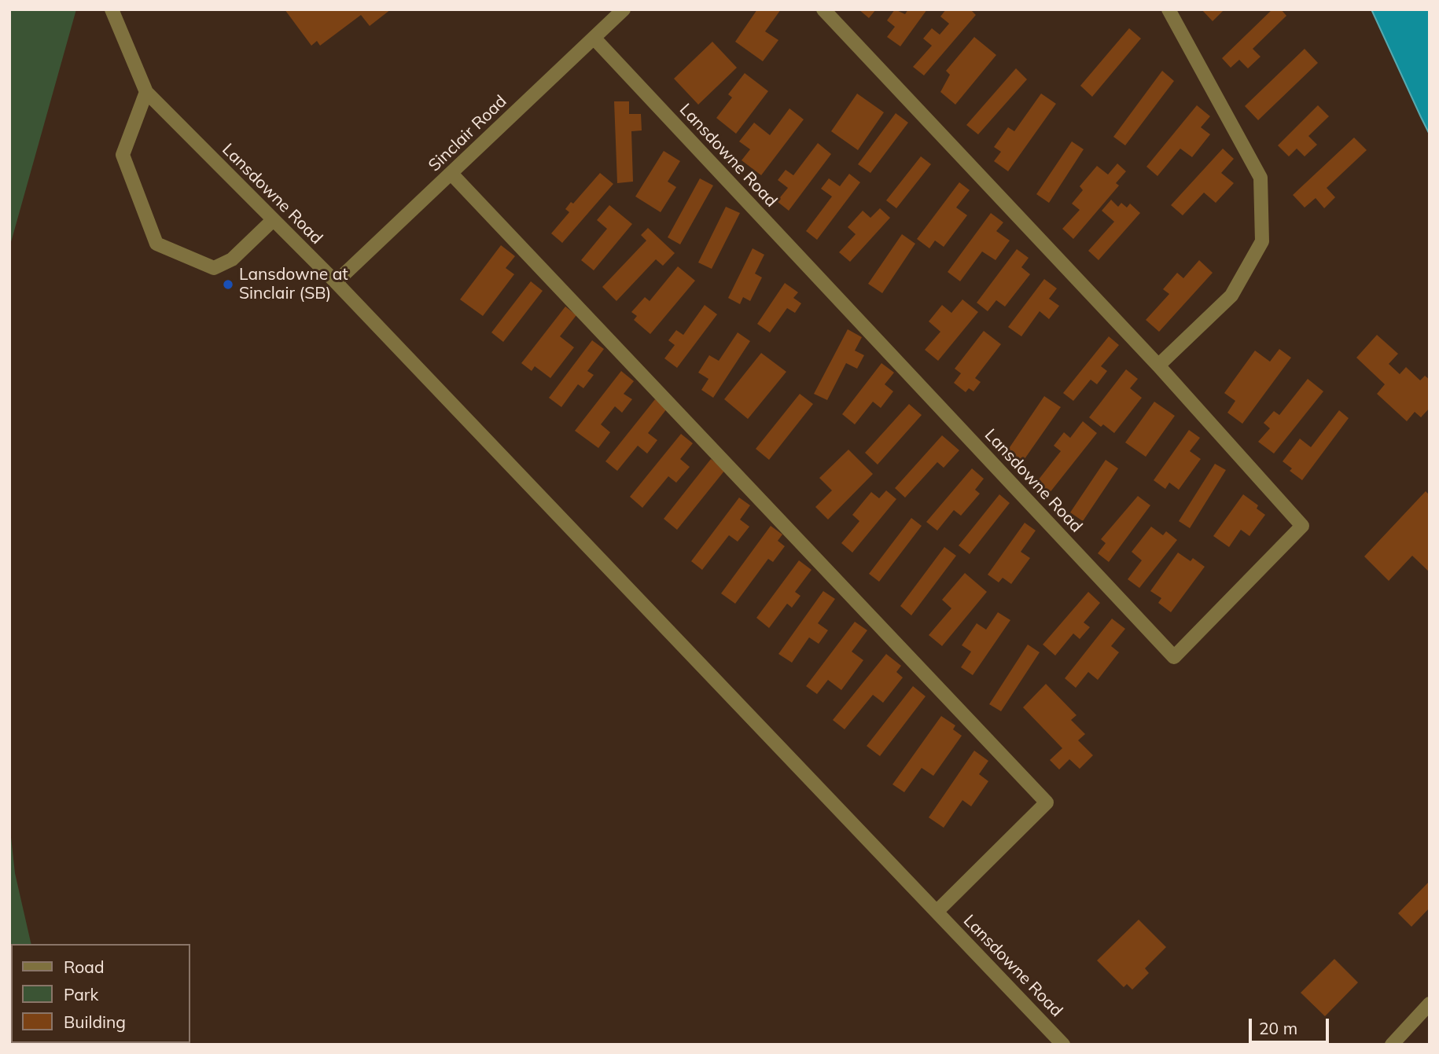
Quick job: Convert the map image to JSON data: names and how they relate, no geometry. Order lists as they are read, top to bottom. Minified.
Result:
{"streets":{"street":["Sinclair Road","Lansdowne Road"]},"crossings":[["Sinclair Road","Lansdowne Road"]],"places":["Lansdowne at Sinclair (SB)"],"legend":["Road","Park","Building"],"scale_bar":"20 m"}
